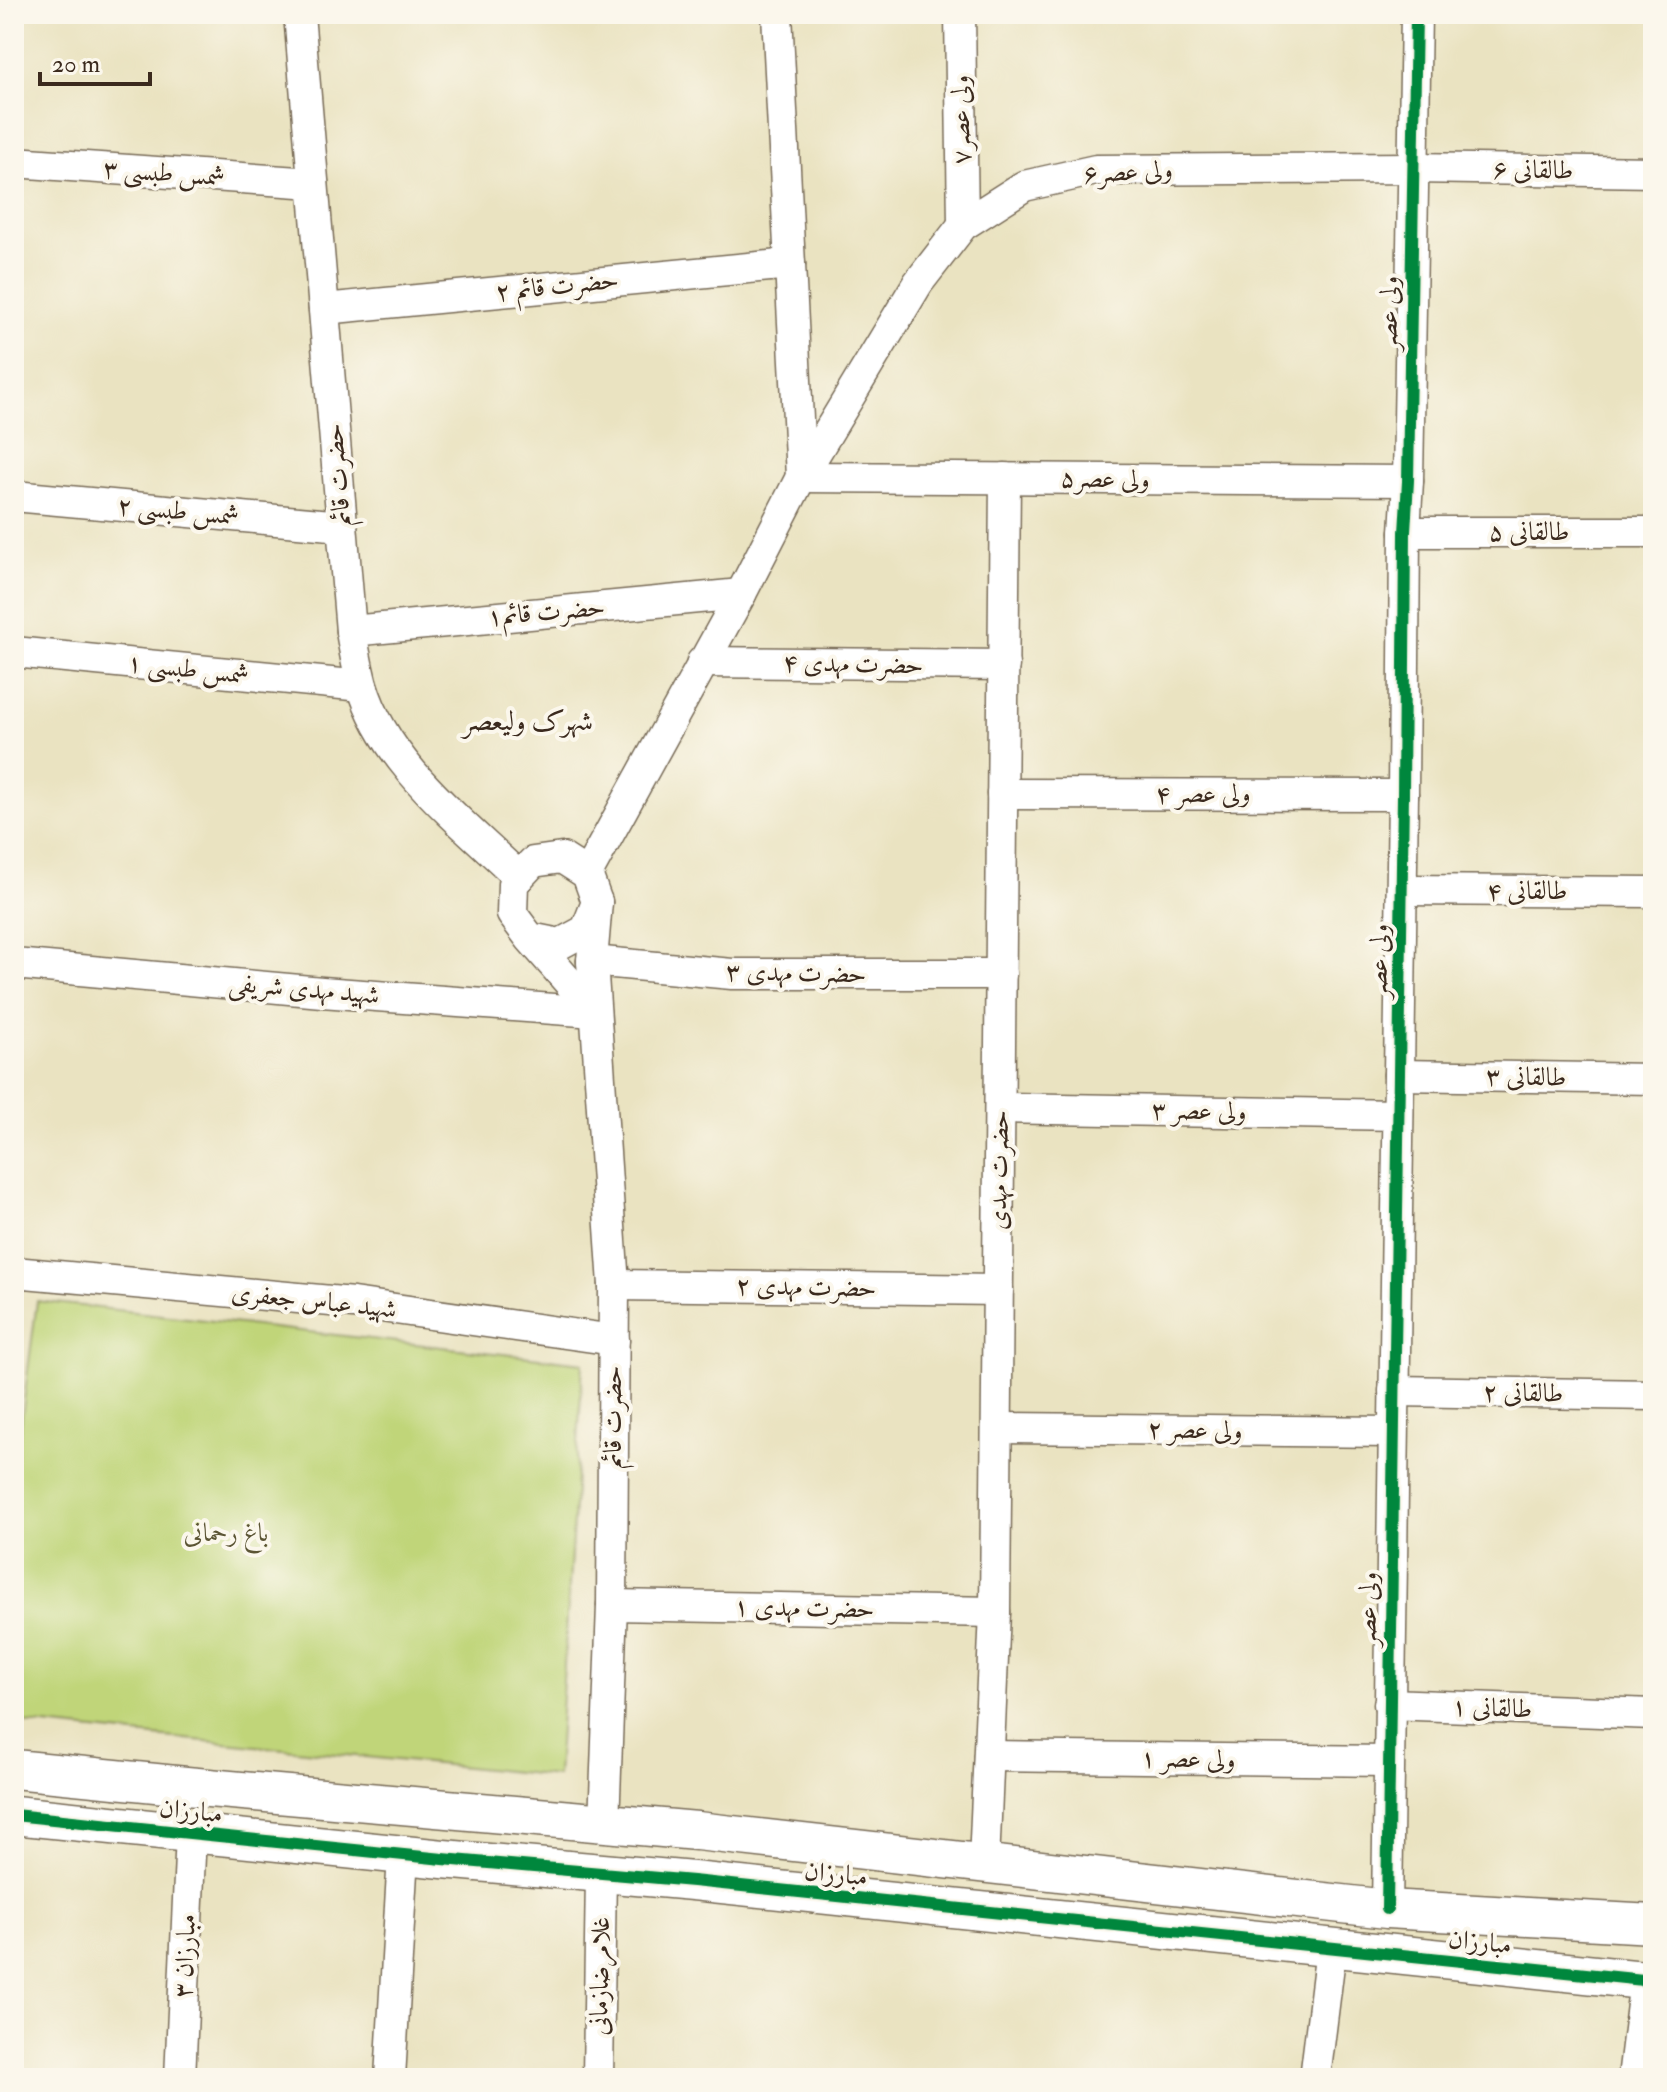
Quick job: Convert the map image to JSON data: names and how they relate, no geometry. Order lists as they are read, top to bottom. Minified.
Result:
{"streets":{"street":["ولی عصر۷","طالقانی ۶","ولی عصر۶","شمس طبسی ۳","حضرت قائم ۲","ولی عصر","حضرت قائم","ولی عصر۵","شمس طبسی ۲","طالقانی ۵","حضرت قائم۱","حضرت مهدی ۴","شمس طبسی ۱","ولی عصر ۴","طالقانی ۴","حضرت مهدی ۳","شهید مهدی شریفی","طالقانی ۳","ولی عصر ۳","حضرت مهدی","حضرت مهدی ۲","شهید عباس جعفری","طالقانی ۲","ولی عصر ۲","حضرت مهدی ۱","طالقانی ۱","ولی عصر ۱","مبارزان","مبارزان ۳","غلامرضازمانی"]},"crossings":[["ولی عصر۷","ولی عصر۶"],["طالقانی ۶","ولی عصر۶"],["طالقانی ۶","ولی عصر"],["ولی عصر۶","ولی عصر"],["ولی عصر۶","ولی عصر۵"],["شمس طبسی ۳","حضرت قائم"],["حضرت قائم ۲","حضرت قائم"],["ولی عصر","ولی عصر۵"],["ولی عصر","طالقانی ۵"],["ولی عصر","ولی عصر ۴"],["ولی عصر","طالقانی ۴"],["ولی عصر","طالقانی ۳"],["ولی عصر","ولی عصر ۳"],["ولی عصر","طالقانی ۲"],["ولی عصر","ولی عصر ۲"],["ولی عصر","طالقانی ۱"],["ولی عصر","ولی عصر ۱"],["ولی عصر","مبارزان"],["حضرت قائم","شمس طبسی ۲"],["حضرت قائم","حضرت قائم۱"],["حضرت قائم","شمس طبسی ۱"],["حضرت قائم","حضرت مهدی ۳"],["حضرت قائم","شهید مهدی شریفی"],["حضرت قائم","حضرت مهدی ۲"],["حضرت قائم","شهید عباس جعفری"],["حضرت قائم","حضرت مهدی ۱"],["حضرت قائم","مبارزان"],["ولی عصر۵","حضرت مهدی"],["حضرت مهدی ۴","حضرت مهدی"],["ولی عصر ۴","حضرت مهدی"],["حضرت مهدی ۳","حضرت مهدی"],["ولی عصر ۳","حضرت مهدی"],["حضرت مهدی","حضرت مهدی ۲"],["حضرت مهدی","ولی عصر ۲"],["حضرت مهدی","حضرت مهدی ۱"],["حضرت مهدی","ولی عصر ۱"],["حضرت مهدی","مبارزان"],["مبارزان","مبارزان ۳"],["مبارزان","غلامرضازمانی"]],"districts":["شهرک ولیعصر"],"parks":["باغ رحمانی"],"scale_bar":"20 m"}
